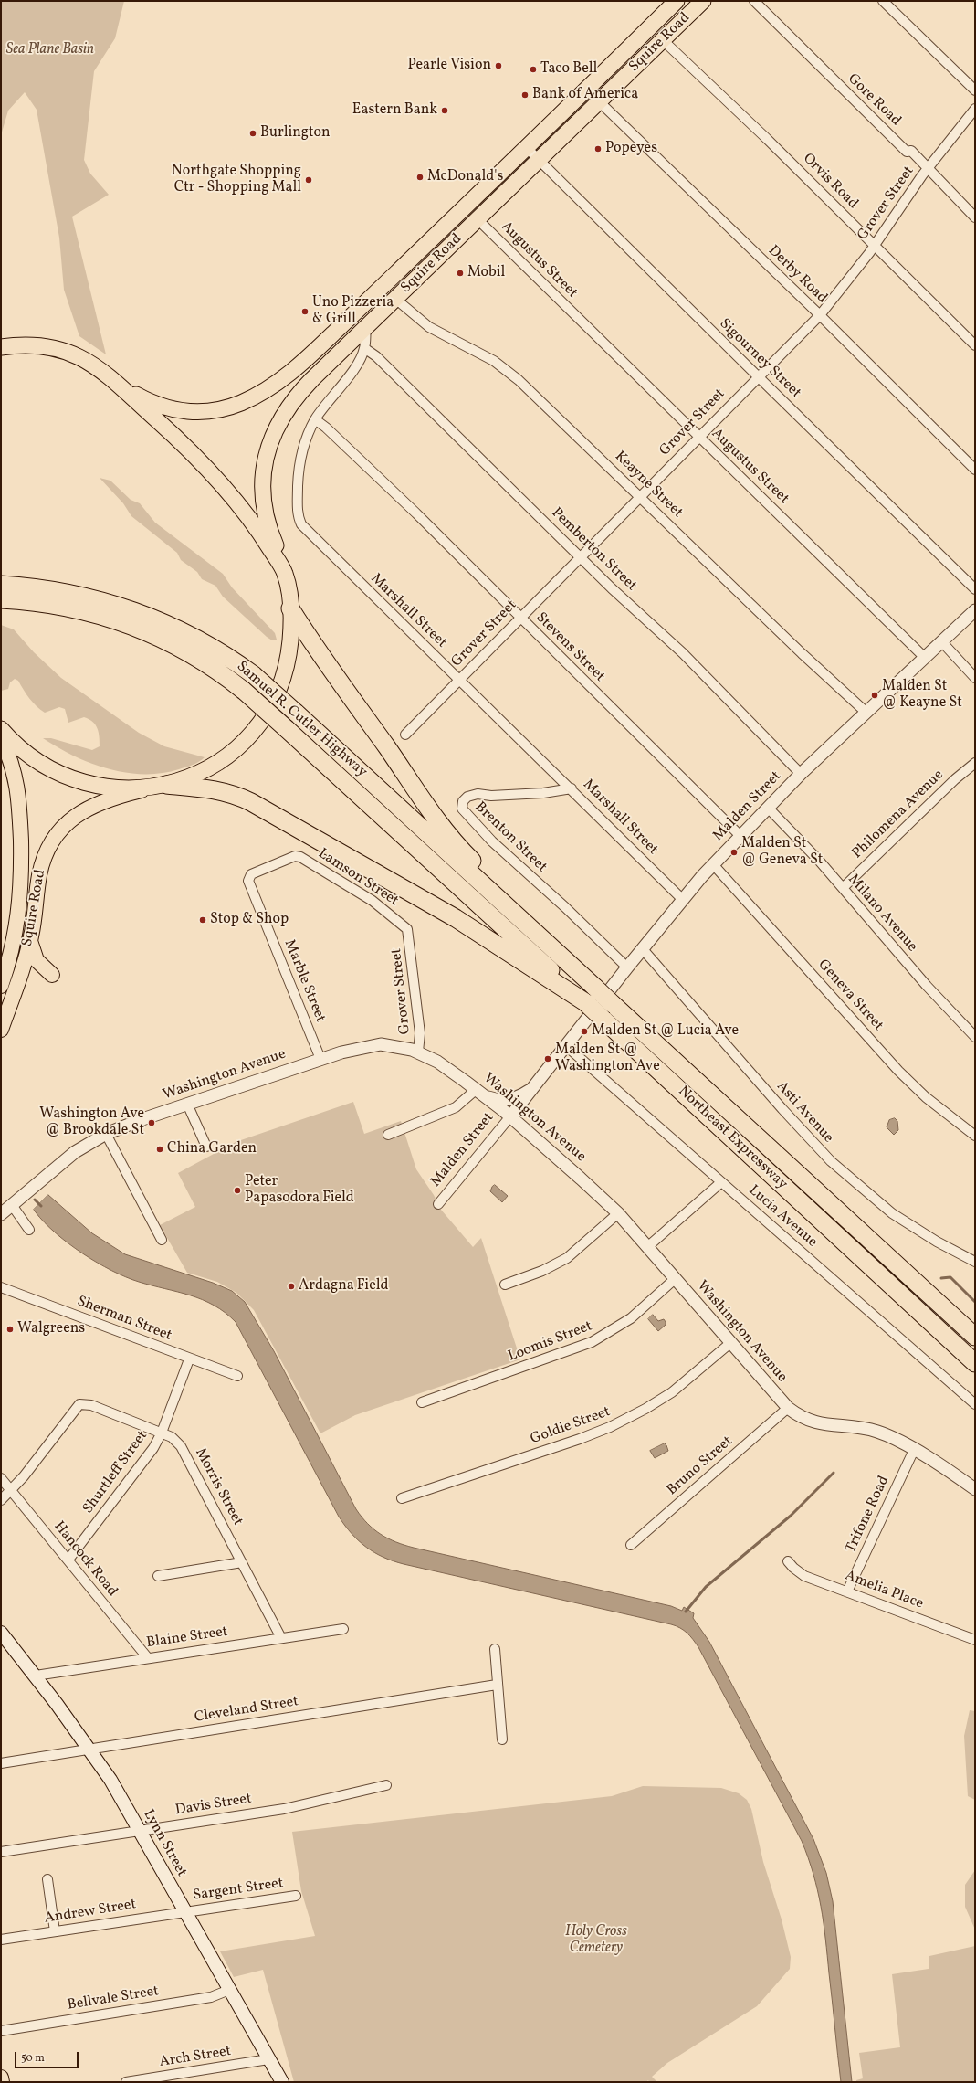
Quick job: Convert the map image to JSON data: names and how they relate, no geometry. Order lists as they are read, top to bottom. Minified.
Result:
{"streets":{"highway":["Squire Road","Samuel R. Cutler Highway","Northeast Expressway"],"main road":["Lynn Street"],"street":["Gore Road","Orvis Road","Grover Street","Augustus Street","Derby Road","Sigourney Street","Keayne Street","Pemberton Street","Marshall Street","Stevens Street","Malden Street","Philomena Avenue","Brenton Street","Lamson Street","Milano Avenue","Marble Street","Geneva Street","Washington Avenue","Asti Avenue","Lucia Avenue","Sherman Street","Loomis Street","Goldie Street","Bruno Street","Shurtleff Street","Morris Street","Trifone Road","Hancock Road","Amelia Place","Blaine Street","Cleveland Street","Davis Street","Sargent Street","Andrew Street","Bellvale Street","Arch Street"]},"crossings":[["Squire Road","Orvis Road"],["Squire Road","Augustus Street"],["Squire Road","Derby Road"],["Squire Road","Sigourney Street"],["Squire Road","Keayne Street"],["Squire Road","Marshall Street"],["Gore Road","Grover Street"],["Orvis Road","Grover Street"],["Grover Street","Augustus Street"],["Grover Street","Derby Road"],["Grover Street","Sigourney Street"],["Grover Street","Keayne Street"],["Grover Street","Pemberton Street"],["Grover Street","Marshall Street"],["Grover Street","Stevens Street"],["Grover Street","Lamson Street"],["Grover Street","Washington Avenue"],["Augustus Street","Malden Street"],["Keayne Street","Malden Street"],["Pemberton Street","Marshall Street"],["Pemberton Street","Malden Street"],["Marshall Street","Stevens Street"],["Marshall Street","Malden Street"],["Marshall Street","Brenton Street"],["Stevens Street","Malden Street"],["Samuel R. Cutler Highway","Northeast Expressway"],["Malden Street","Brenton Street"],["Malden Street","Milano Avenue"],["Malden Street","Geneva Street"],["Malden Street","Washington Avenue"],["Malden Street","Asti Avenue"],["Malden Street","Lucia Avenue"],["Philomena Avenue","Milano Avenue"],["Lamson Street","Marble Street"],["Marble Street","Washington Avenue"],["Washington Avenue","Loomis Street"],["Washington Avenue","Goldie Street"],["Washington Avenue","Bruno Street"],["Washington Avenue","Trifone Road"],["Sherman Street","Shurtleff Street"],["Shurtleff Street","Morris Street"],["Shurtleff Street","Hancock Road"],["Morris Street","Hancock Road"],["Morris Street","Blaine Street"],["Trifone Road","Amelia Place"],["Hancock Road","Blaine Street"],["Blaine Street","Lynn Street"],["Cleveland Street","Lynn Street"],["Davis Street","Lynn Street"],["Lynn Street","Sargent Street"],["Lynn Street","Andrew Street"],["Lynn Street","Bellvale Street"],["Lynn Street","Arch Street"],["Sargent Street","Andrew Street"]],"parks":["Sea Plane Basin","Holy Cross Cemetery"],"places":["Pearle Vision","Taco Bell","Bank of America","Eastern Bank","Burlington","Popeyes","McDonald's","Northgate Shopping Ctr - Shopping Mall","Mobil","Uno Pizzeria & Grill","Malden St @ Keayne St","Malden St @ Geneva St","Stop & Shop","Malden St @ Lucia Ave","Malden St @ Washington Ave","Washington Ave @ Brookdale St","China Garden","Peter Papasodora Field","Ardagna Field","Walgreens"],"scale_bar":"50 m"}
